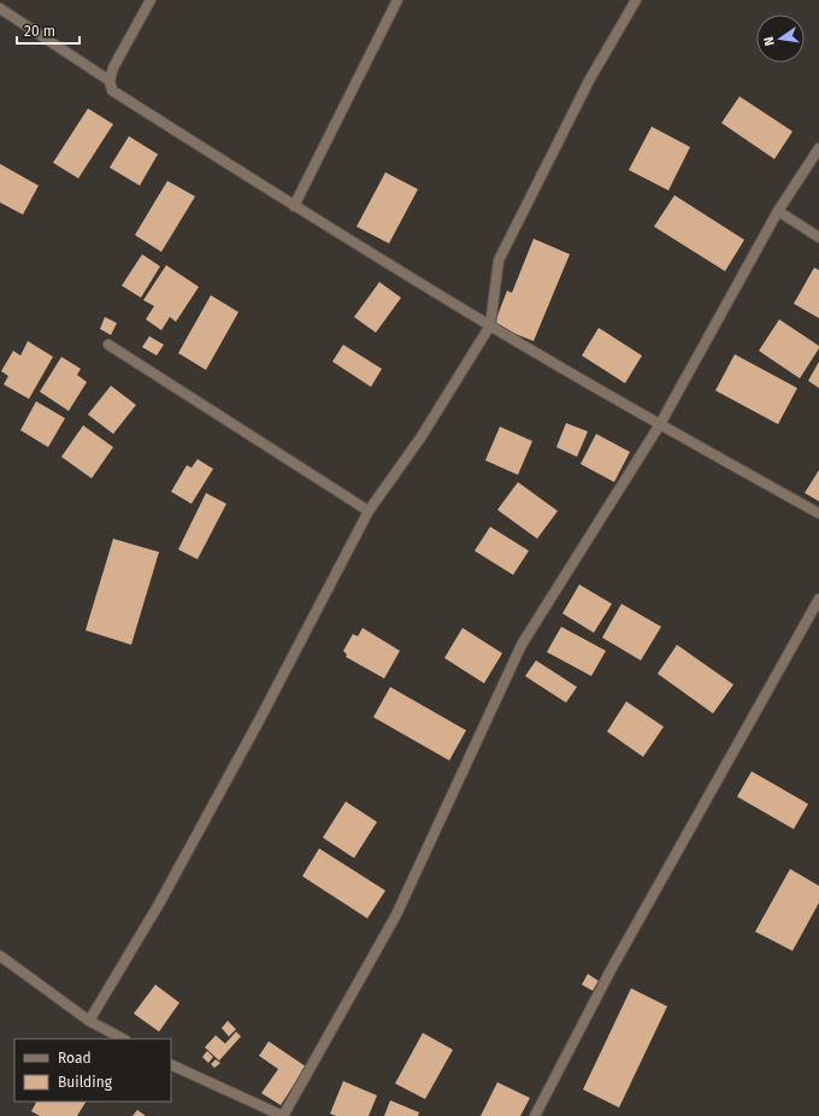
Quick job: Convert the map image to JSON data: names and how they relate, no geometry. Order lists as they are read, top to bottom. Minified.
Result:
{"legend":["Road","Building"],"scale_bar":"20 m","north":"left"}
